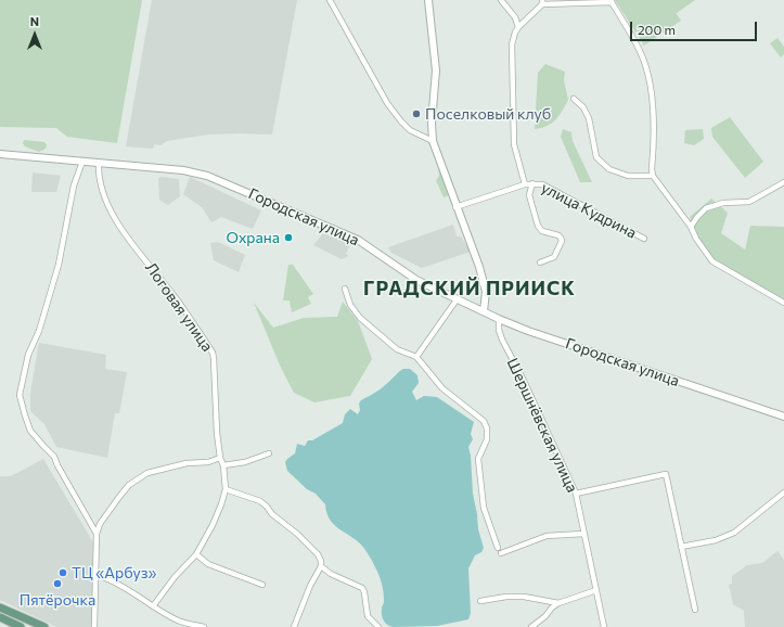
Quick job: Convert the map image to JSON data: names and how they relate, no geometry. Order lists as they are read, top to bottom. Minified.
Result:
{"streets":{"street":["улица Кудрина","Городская улица","Логовая улица","Шершнёвская улица"]},"crossings":[["Городская улица","Логовая улица"],["Городская улица","Шершнёвская улица"]],"districts":["ГРАДСКИЙ ПРИИСК"],"places":["Поселковый клуб","Охрана","ТЦ «Арбуз»","Пятёрочка"],"scale_bar":"200 m","north":"top"}
